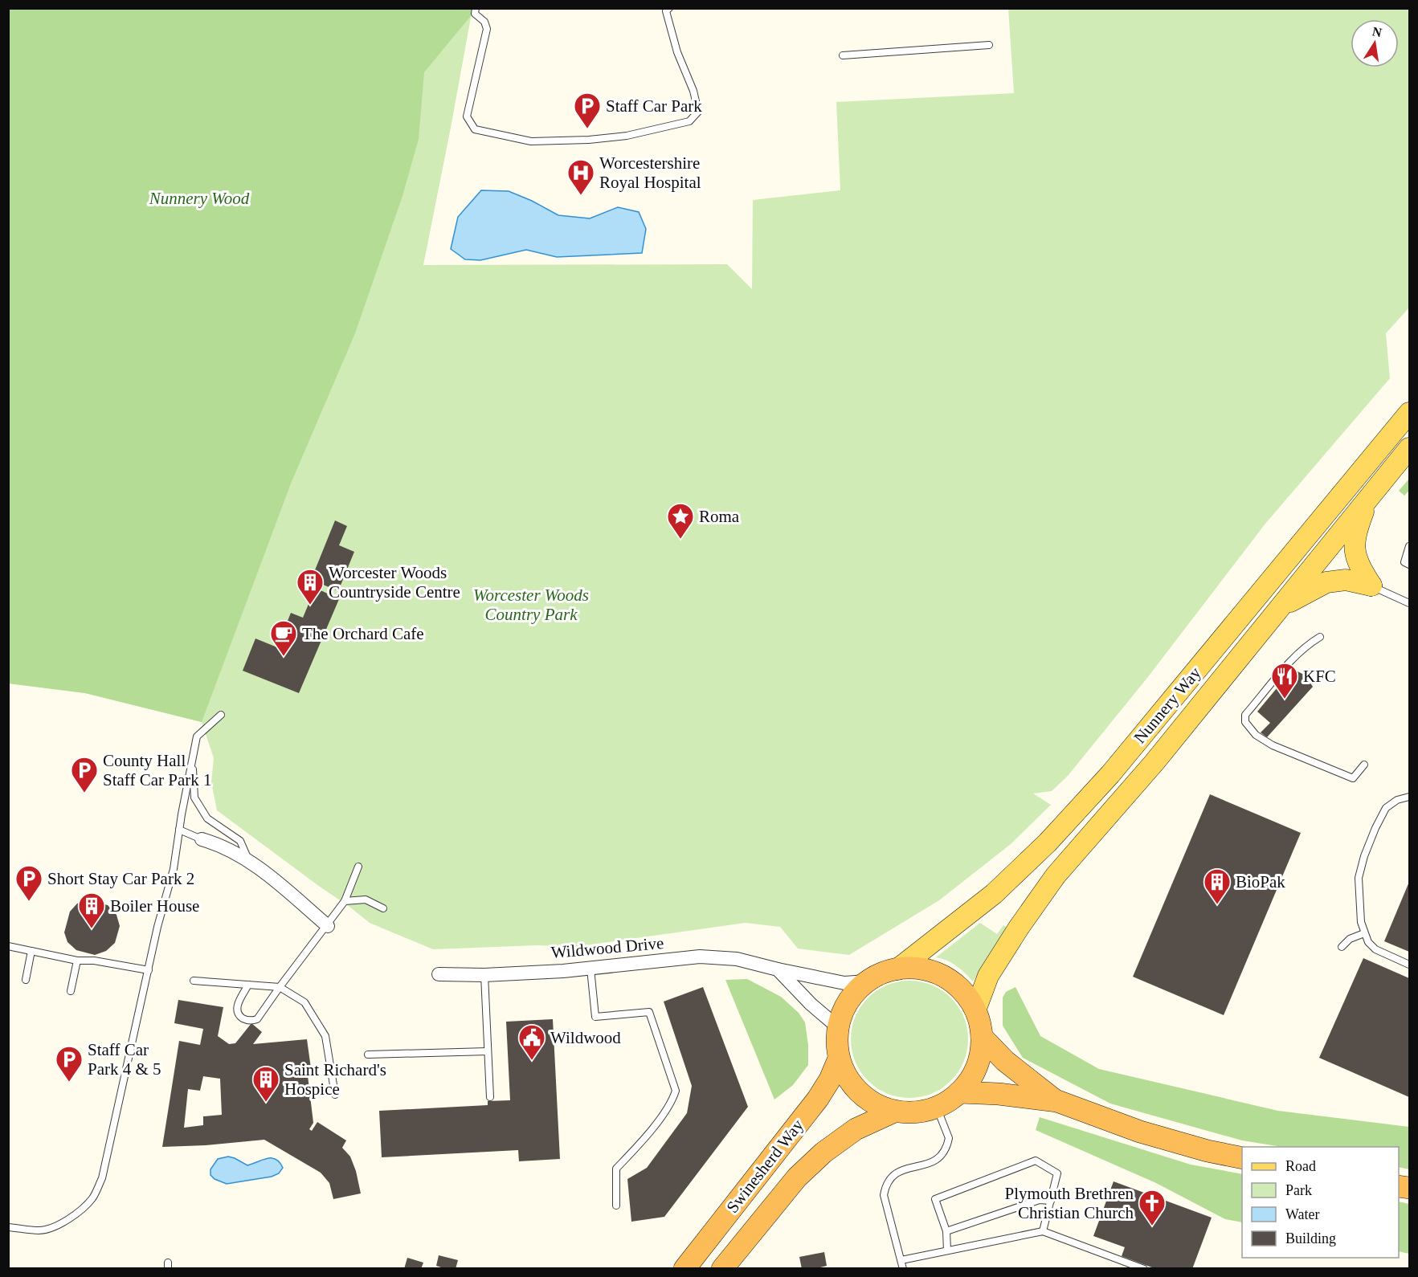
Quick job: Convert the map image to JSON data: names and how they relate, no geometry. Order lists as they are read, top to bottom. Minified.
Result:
{"streets":{"highway":["Swinesherd Way"],"main road":["Nunnery Way"],"street":["Wildwood Drive"]},"crossings":[["Nunnery Way","Wildwood Drive"],["Nunnery Way","Swinesherd Way"],["Wildwood Drive","Swinesherd Way"]],"parks":["Nunnery Wood","Worcester Woods Country Park"],"places":{"parking":["Staff Car Park","County Hall Staff Car Park 1","Short Stay Car Park 2","Staff Car Park 4 & 5"],"hospital":["Worcestershire Royal Hospital"],"place":["Roma"],"building":["Worcester Woods Countryside Centre","BioPak","Boiler House","Saint Richard's Hospice"],"cafe":["The Orchard Cafe"],"restaurant":["KFC"],"public building":["Wildwood"],"church":["Plymouth Brethren Christian Church"]},"legend":["Road","Park","Water","Building"],"north":"top"}
